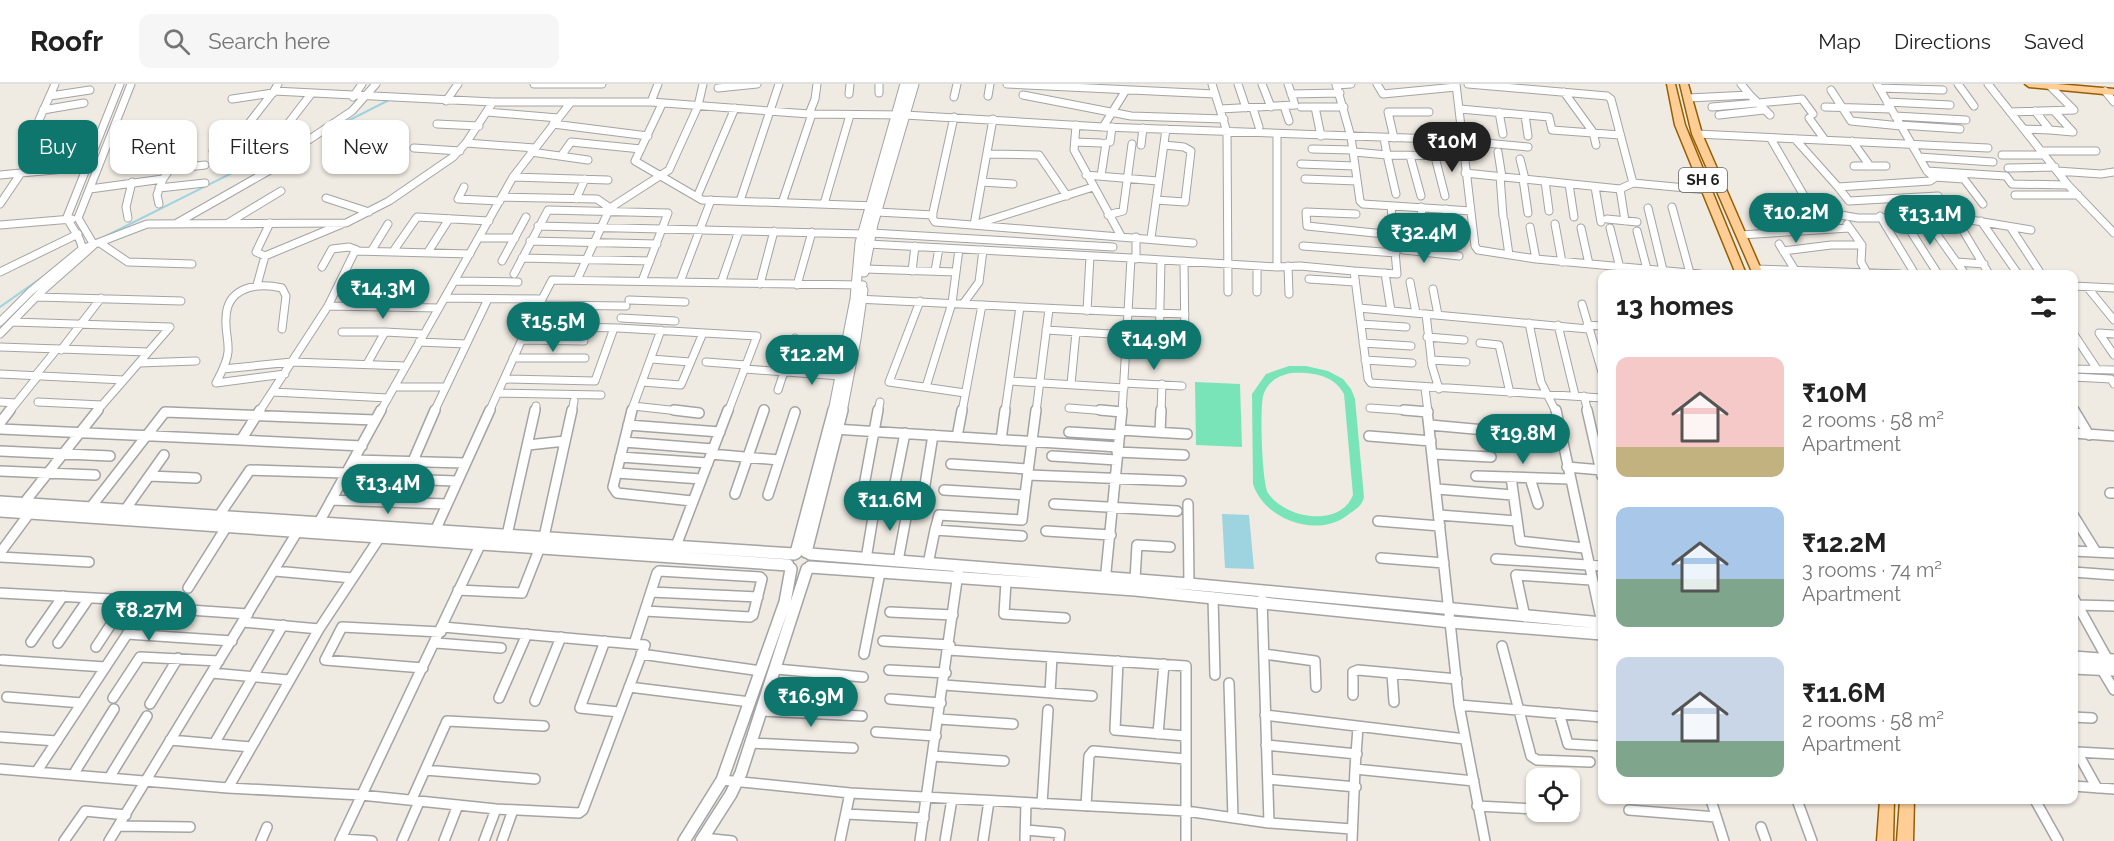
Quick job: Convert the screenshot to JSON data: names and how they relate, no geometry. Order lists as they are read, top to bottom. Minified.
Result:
{"streets":{"main road":["SH 6"]},"page":{"header":"Roofr","search":"Search here","nav":["Map","Directions","Saved"],"chip":["Buy","Rent","Filters","New"],"price":["₹10M","₹10.2M","₹13.1M","₹32.4M","₹14.3M","₹15.5M","₹14.9M","₹12.2M","₹19.8M","₹13.4M","₹11.6M","₹8.27M","₹16.9M"],"heading":"13 homes","list":[{"name":"₹10M","note":"2 rooms · 58 m² · Apartment"},{"name":"₹12.2M","note":"3 rooms · 74 m² · Apartment"},{"name":"₹11.6M","note":"2 rooms · 58 m² · Apartment"}]}}
